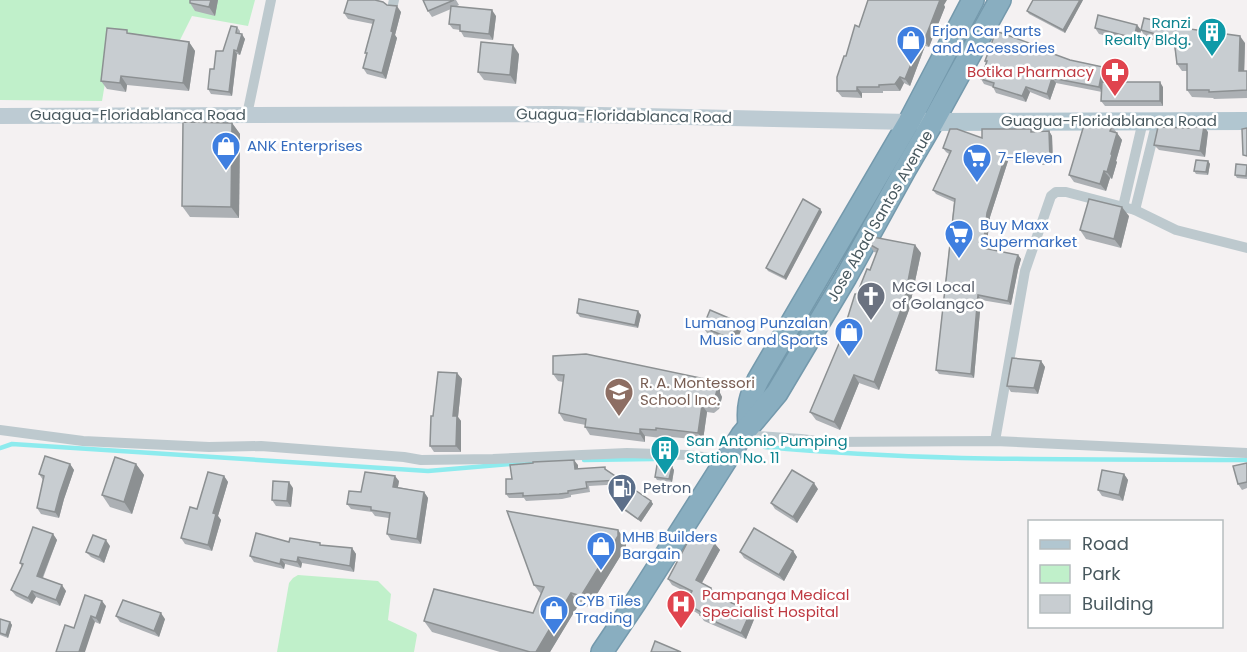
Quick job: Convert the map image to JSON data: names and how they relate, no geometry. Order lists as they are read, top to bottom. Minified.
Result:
{"streets":{"highway":["Jose Abad Santos Avenue"],"main road":["Guagua-Floridablanca Road"]},"crossings":[["Guagua-Floridablanca Road","Jose Abad Santos Avenue"]],"places":{"building":["Ranzi Realty Bldg.","San Antonio Pumping Station No. 11"],"shop":["Erjon Car Parts and Accessories","ANK Enterprises","Lumanog Punzalan Music and Sports","MHB Builders Bargain","CYB Tiles Trading"],"pharmacy":["Botika Pharmacy"],"supermarket":["7-Eleven","Buy Maxx Supermarket"],"church":["MCGI Local of Golangco"],"school or university":["R. A. Montessori School Inc."],"fuel station":["Petron"],"hospital":["Pampanga Medical Specialist Hospital"]},"legend":["Road","Park","Building"]}
